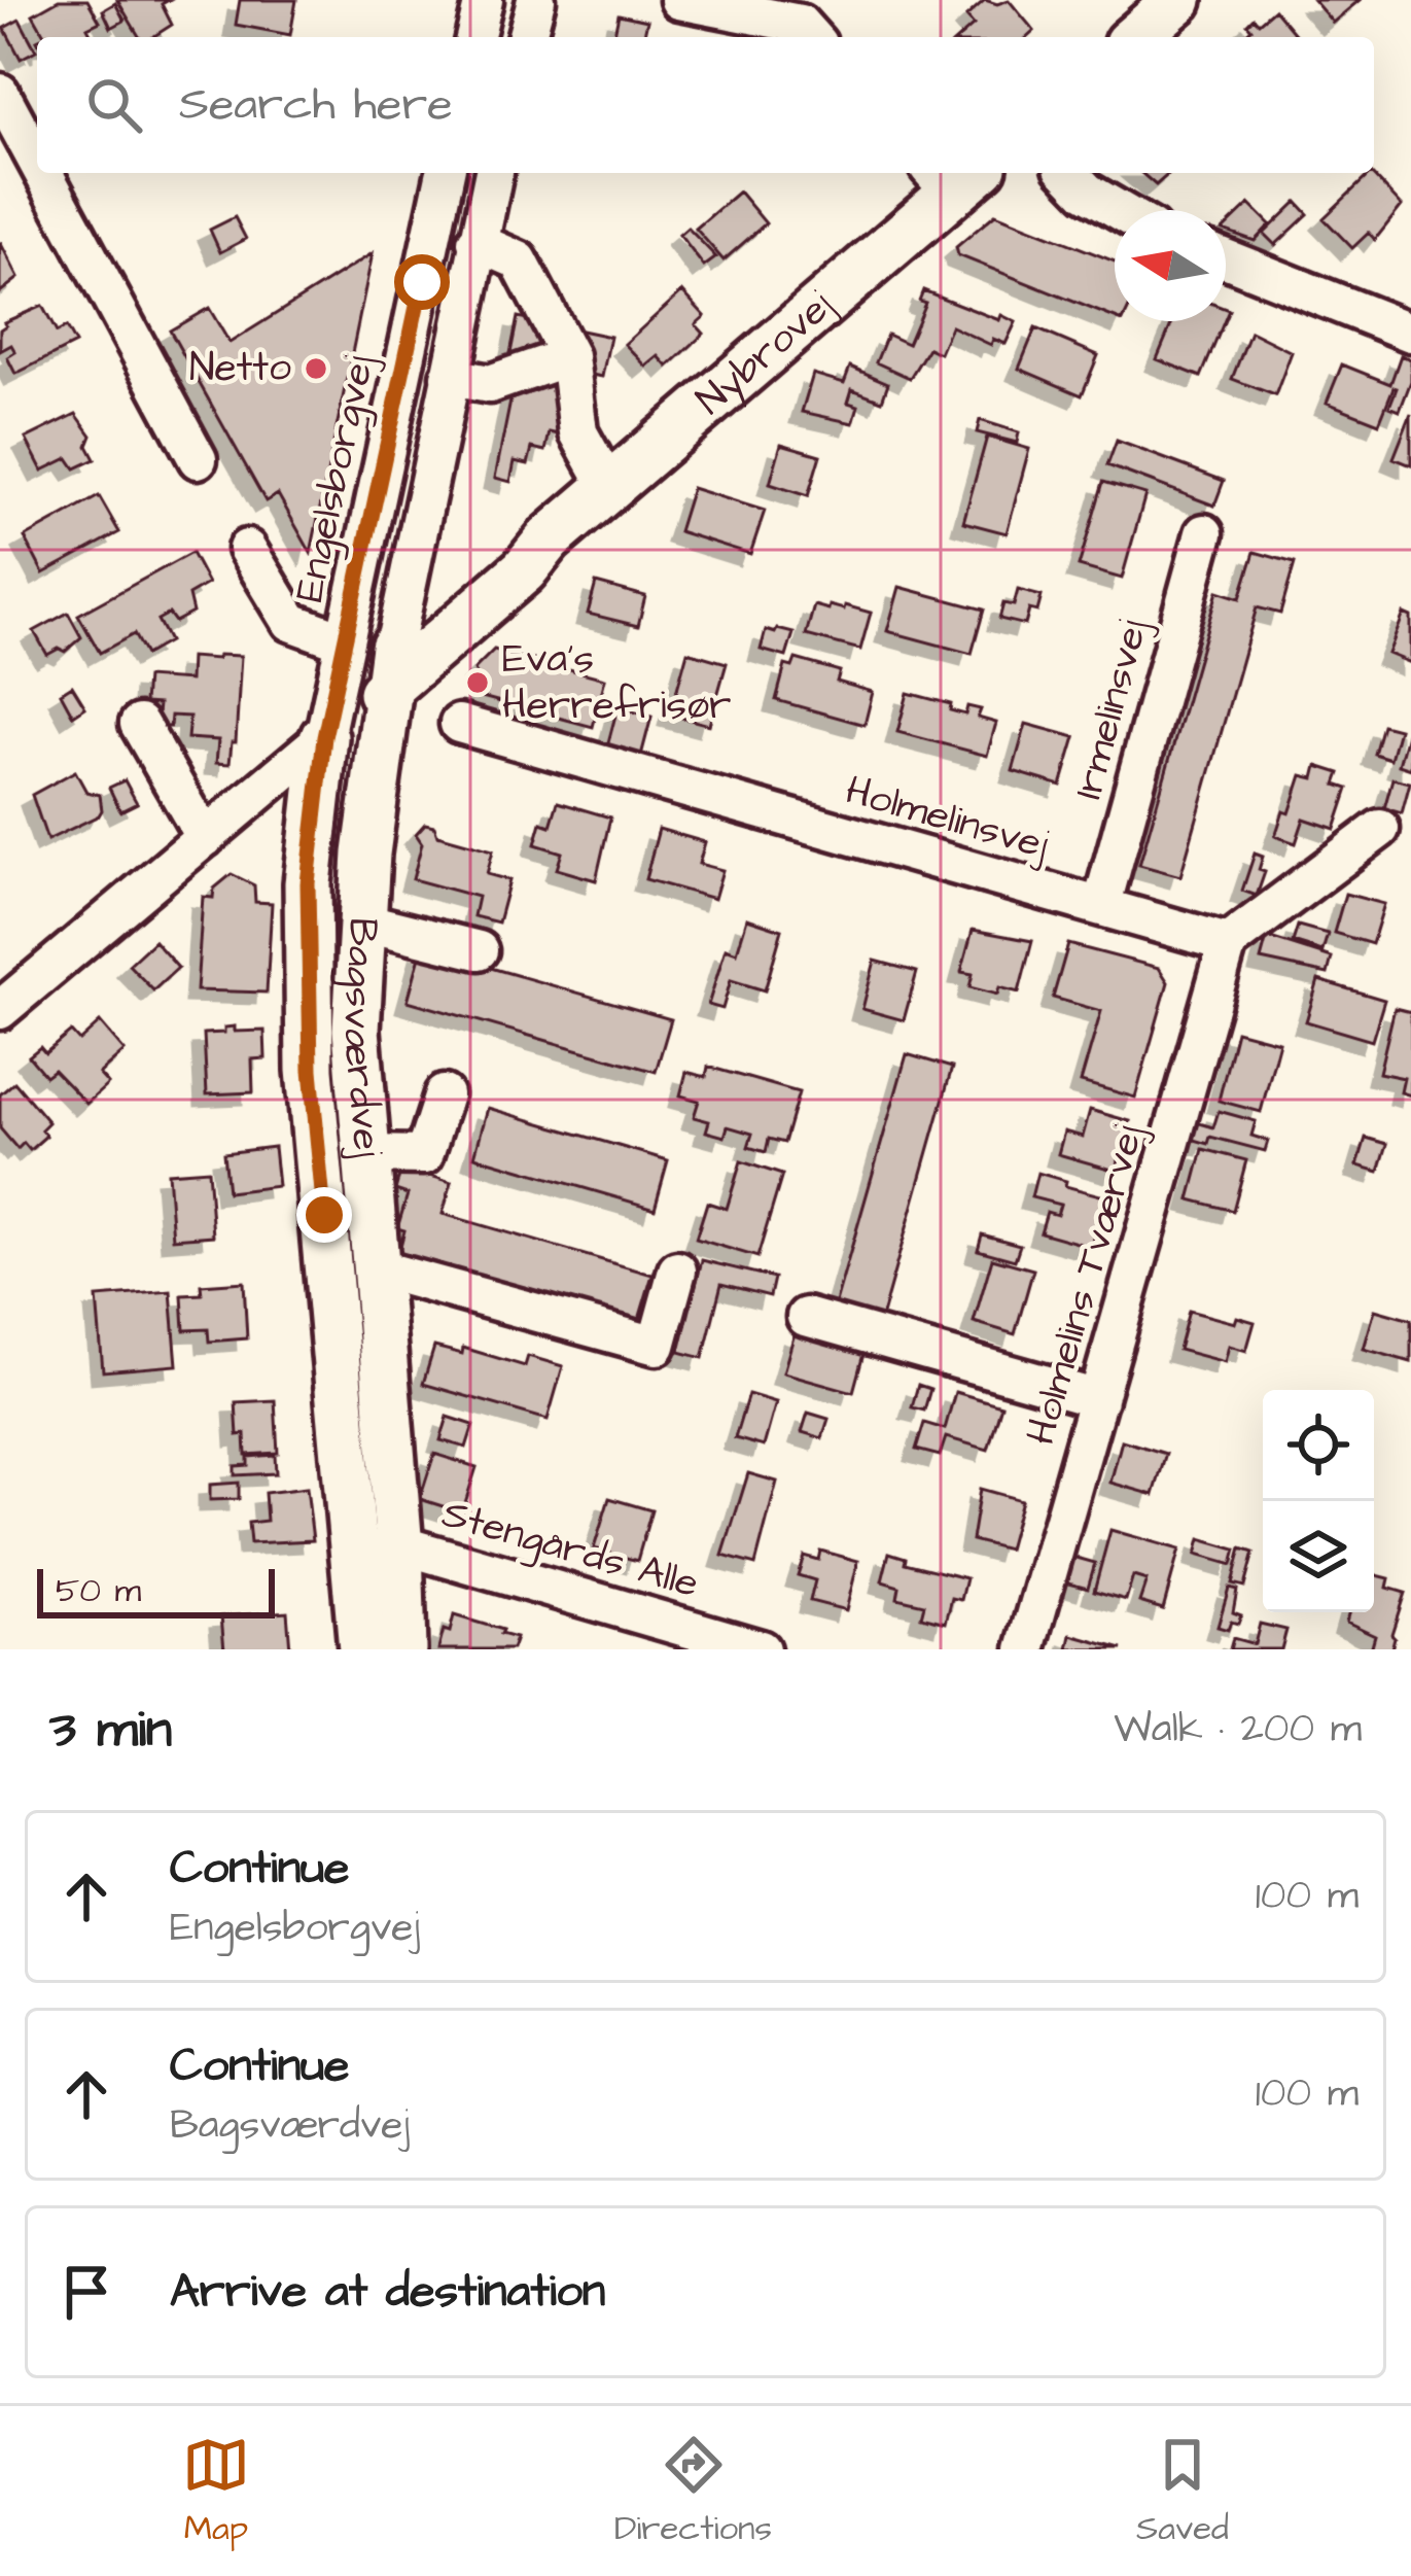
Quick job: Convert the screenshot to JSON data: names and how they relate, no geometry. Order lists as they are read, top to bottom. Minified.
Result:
{"streets":{"main road":["Nybrovej","Bagsværdvej"],"street":["Engelsborgvej","Irmelinsvej","Holmelinsvej","Holmelins Tværvej","Stengårds Alle"]},"crossings":[["Nybrovej","Engelsborgvej"],["Nybrovej","Bagsværdvej"],["Engelsborgvej","Bagsværdvej"],["Irmelinsvej","Holmelinsvej"],["Holmelinsvej","Holmelins Tværvej"],["Bagsværdvej","Stengårds Alle"]],"places":["Netto","Eva's Herrefrisør"],"scale_bar":"50 m","north":"left","page":{"search":"Search here","scale":"50 m","heading":["3 min","Walk · 200 m"],"list":[["Continue","Engelsborgvej","100 m"],["Continue","Bagsværdvej","100 m"],"Arrive at destination"],"nav":["Map","Directions","Saved"]}}
